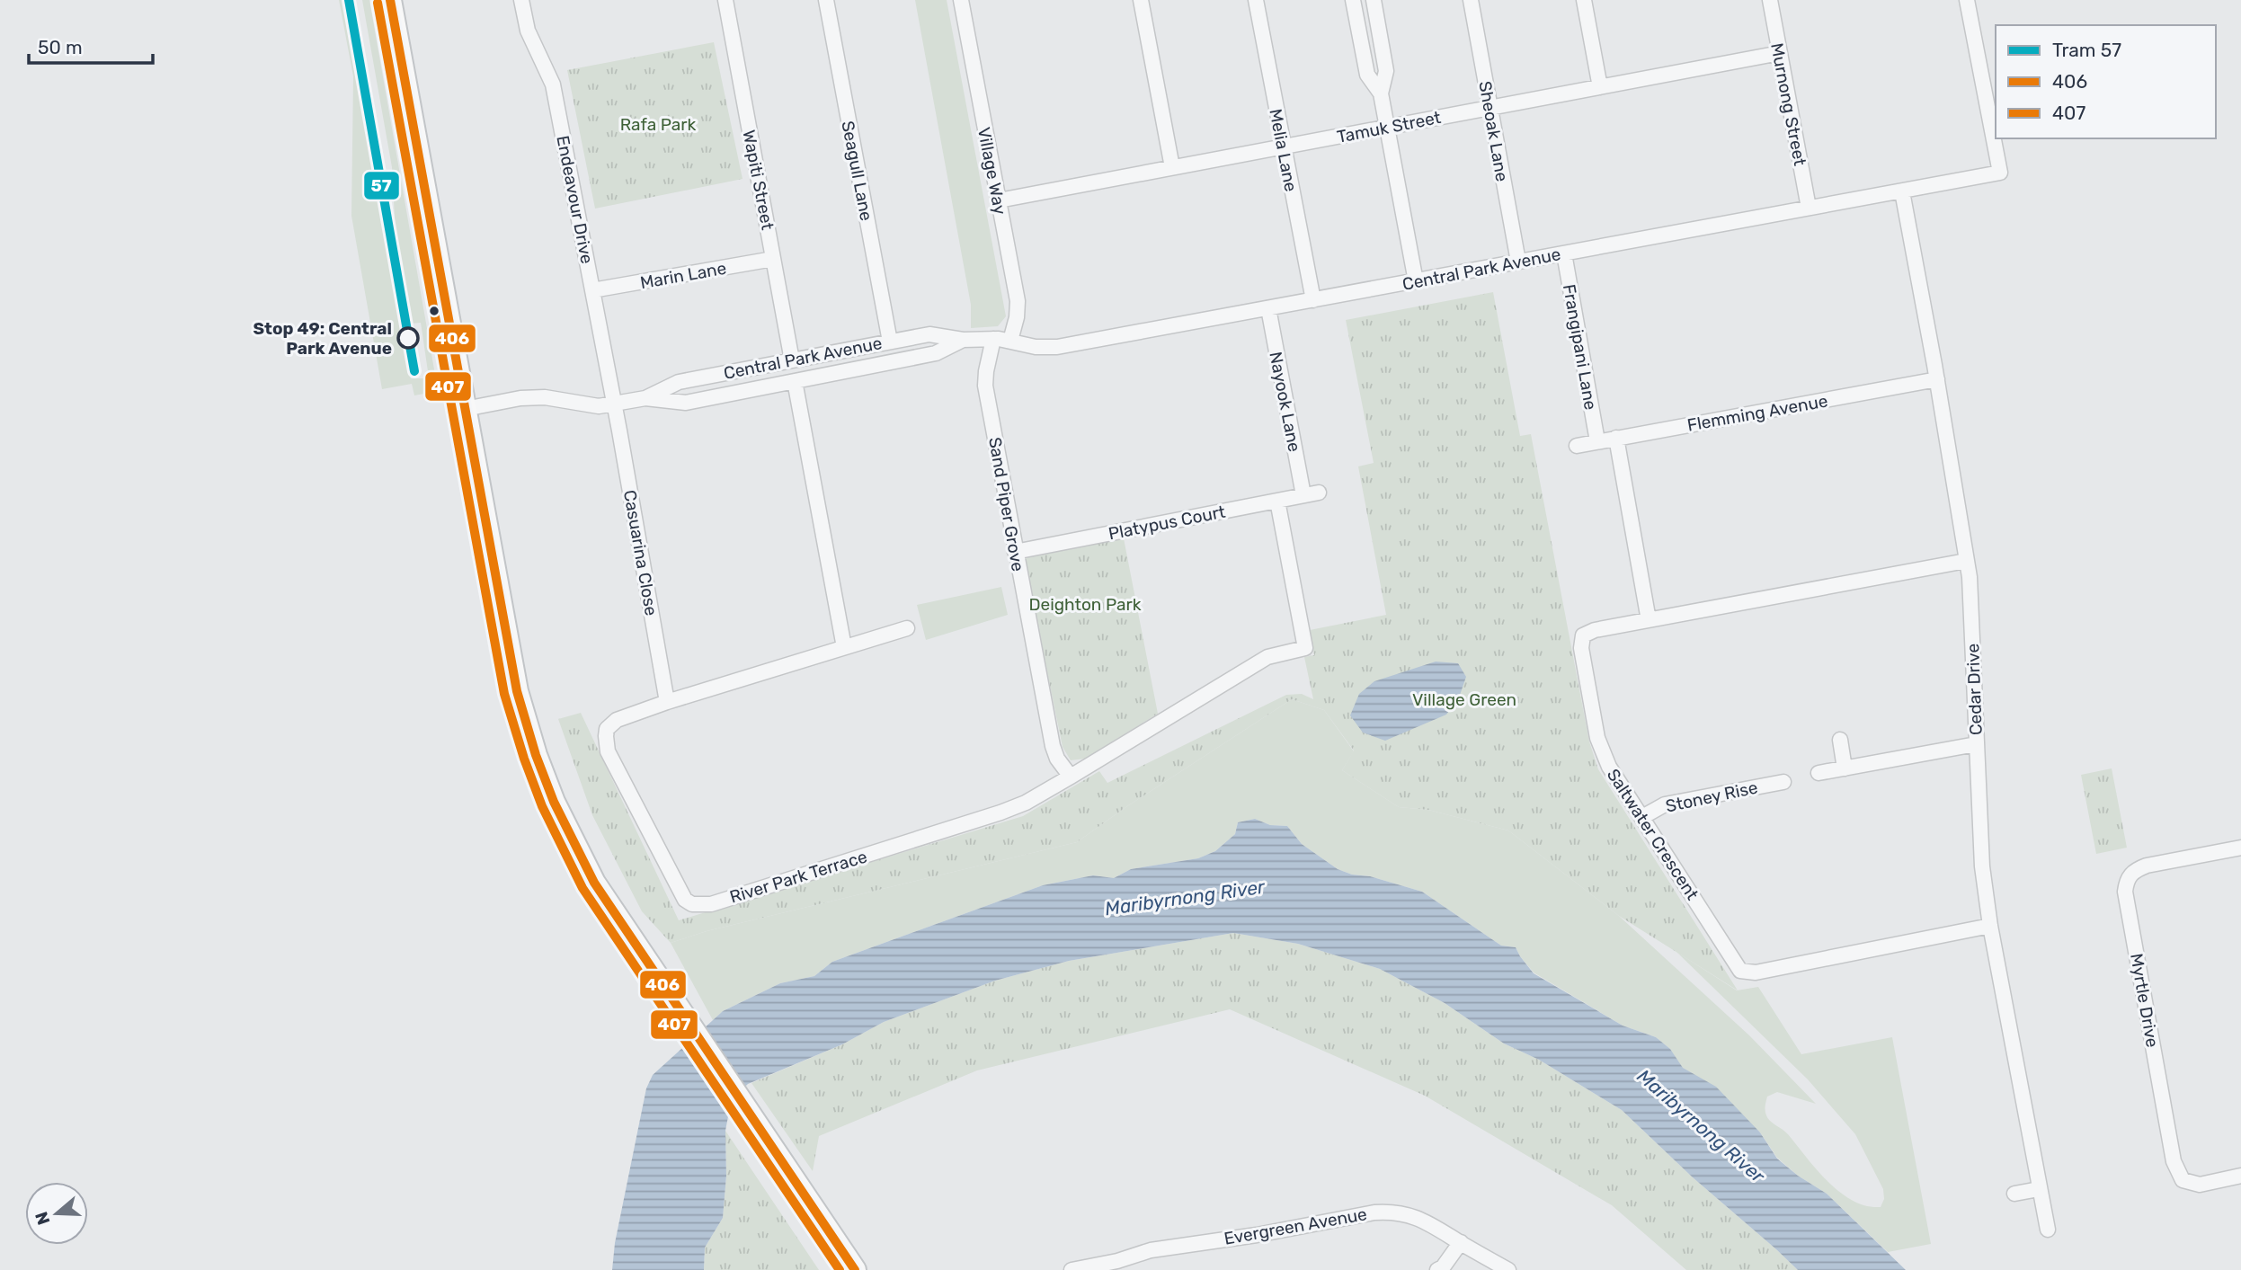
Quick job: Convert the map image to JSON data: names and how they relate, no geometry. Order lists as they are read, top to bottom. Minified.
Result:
{"streets":{"street":["Murnong Street","Tamuk Street","Sheoak Lane","Melia Lane","Seagull Lane","Village Way","Wapiti Street","Endeavour Drive","Central Park Avenue","Marin Lane","Frangipani Lane","Nayook Lane","Flemming Avenue","Sand Piper Grove","Platypus Court","Casuarina Close","Cedar Drive","Stoney Rise","Saltwater Crescent","River Park Terrace","Myrtle Drive","Evergreen Avenue"]},"crossings":[["Murnong Street","Tamuk Street"],["Murnong Street","Central Park Avenue"],["Tamuk Street","Sheoak Lane"],["Tamuk Street","Melia Lane"],["Tamuk Street","Village Way"],["Sheoak Lane","Central Park Avenue"],["Melia Lane","Central Park Avenue"],["Seagull Lane","Central Park Avenue"],["Village Way","Central Park Avenue"],["Wapiti Street","Central Park Avenue"],["Wapiti Street","Marin Lane"],["Endeavour Drive","Central Park Avenue"],["Endeavour Drive","Marin Lane"],["Endeavour Drive","Casuarina Close"],["Central Park Avenue","Frangipani Lane"],["Central Park Avenue","Nayook Lane"],["Central Park Avenue","Sand Piper Grove"],["Central Park Avenue","Casuarina Close"],["Central Park Avenue","Cedar Drive"],["Frangipani Lane","Flemming Avenue"],["Nayook Lane","Platypus Court"],["Flemming Avenue","Cedar Drive"],["Sand Piper Grove","Platypus Court"],["Sand Piper Grove","River Park Terrace"],["Platypus Court","River Park Terrace"],["Casuarina Close","River Park Terrace"],["Cedar Drive","Saltwater Crescent"],["Stoney Rise","Saltwater Crescent"]],"water":["Maribyrnong River"],"parks":["Rafa Park","Deighton Park","Village Green"],"places":["Stop 49: Central Park Avenue"],"lines":["tram line 57","transit line 406","transit line 407"],"legend":["Tram 57","406","407"],"scale_bar":"50 m","north":"left"}
